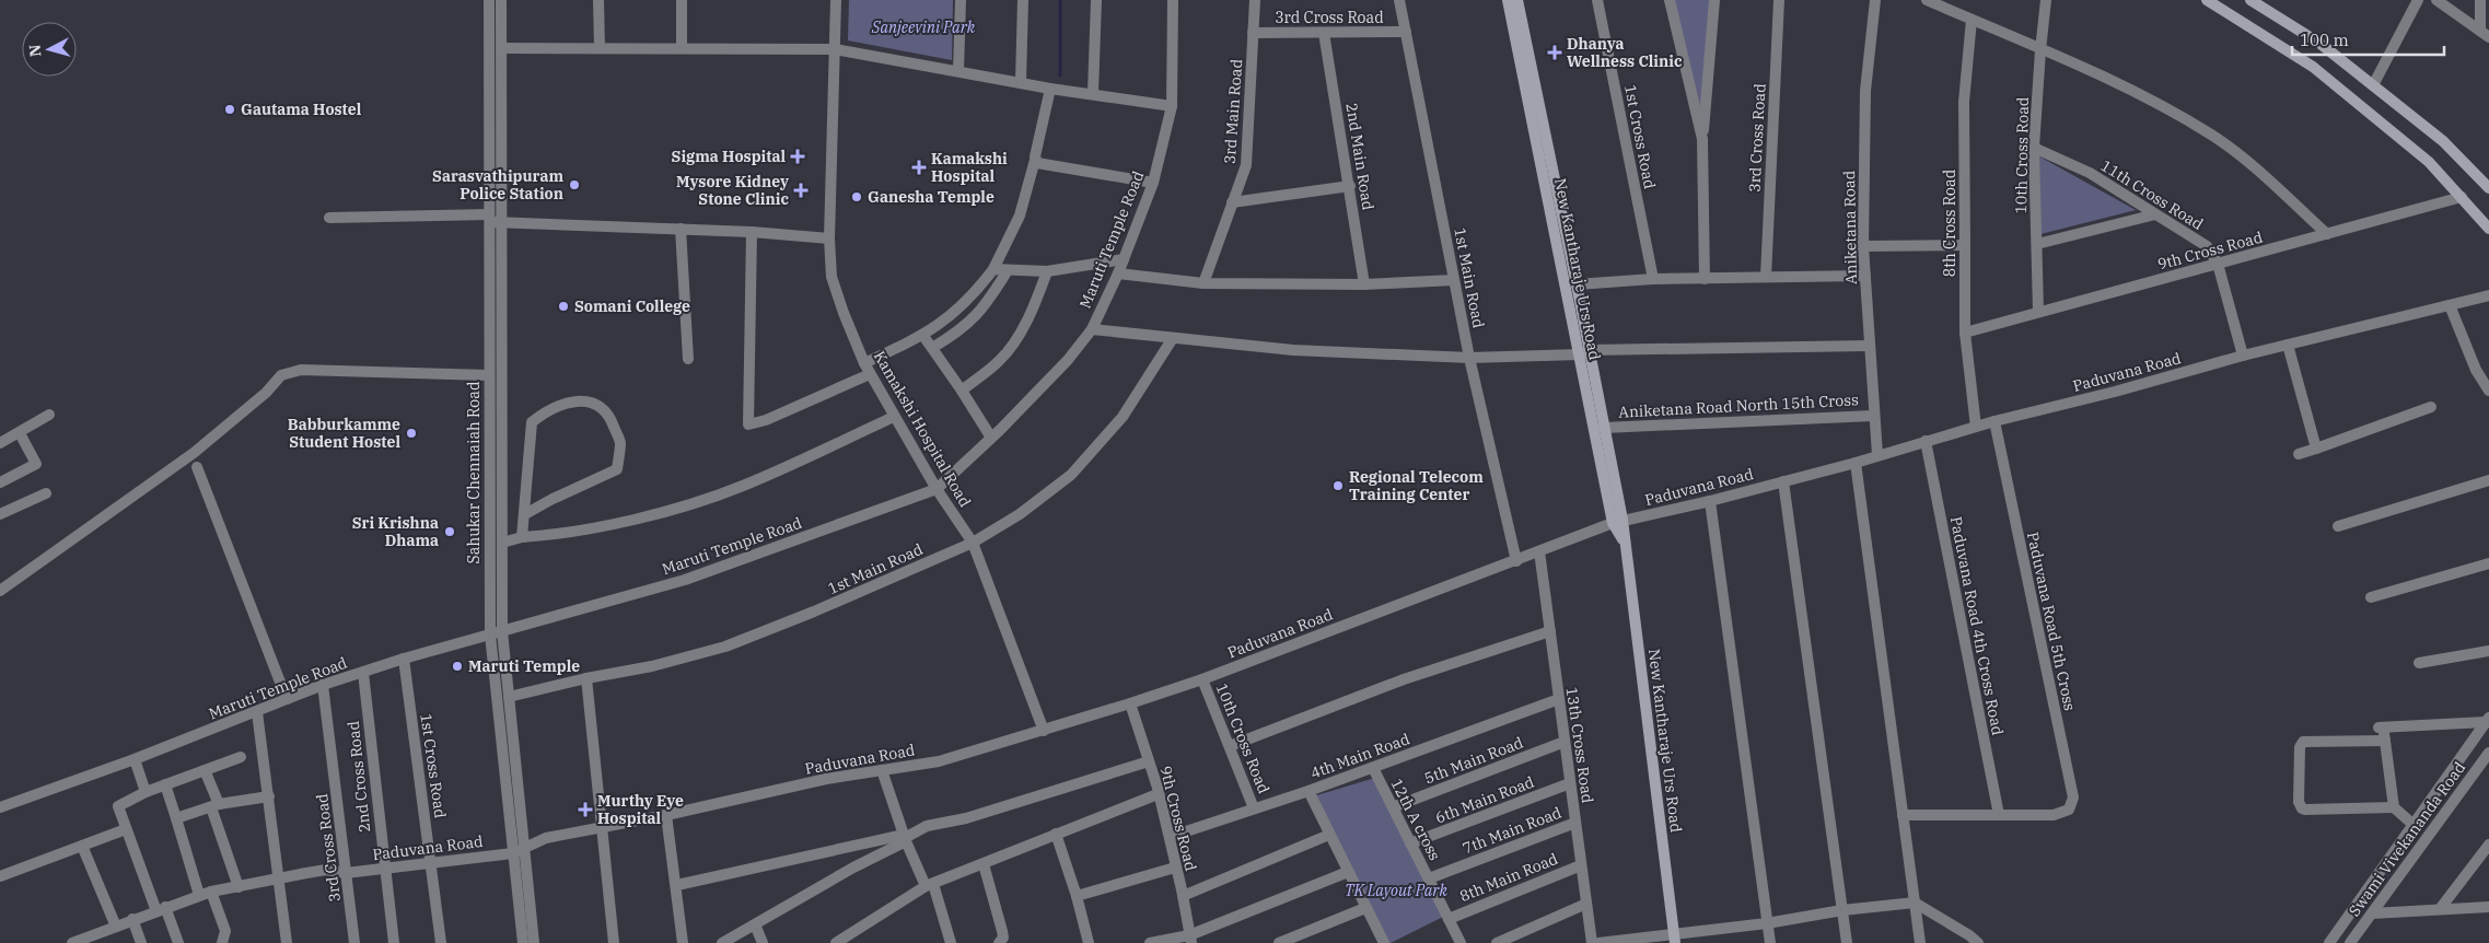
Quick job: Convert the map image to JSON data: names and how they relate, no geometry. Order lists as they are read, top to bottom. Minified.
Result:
{"streets":{"main road":["New Kantharaje Urs Road"],"street":["3rd Cross Road","3rd Main Road","1st Cross Road","10th Cross Road","2nd Main Road","11th Cross Road","8th Cross Road","Aniketana Road","Maruti Temple Road","9th Cross Road","1st Main Road","Paduvana Road","Aniketana Road North 15th Cross","Kamakshi Hospital Road","Sahukar Chennaiah Road","Paduvana Road 5th Cross","Paduvana Road 4th Cross Road","13th Cross Road","4th Main Road","5th Main Road","2nd Cross Road","6th Main Road","12th A cross","7th Main Road","Swami Vivekananda Road","8th Main Road"]},"crossings":[["3rd Cross Road","3rd Main Road"],["3rd Cross Road","2nd Main Road"],["3rd Cross Road","Maruti Temple Road"],["3rd Cross Road","1st Main Road"],["3rd Cross Road","Paduvana Road"],["1st Cross Road","Maruti Temple Road"],["1st Cross Road","Paduvana Road"],["10th Cross Road","11th Cross Road"],["10th Cross Road","9th Cross Road"],["10th Cross Road","Paduvana Road"],["10th Cross Road","4th Main Road"],["11th Cross Road","9th Cross Road"],["11th Cross Road","Paduvana Road"],["8th Cross Road","9th Cross Road"],["8th Cross Road","Paduvana Road"],["Aniketana Road","Paduvana Road"],["Aniketana Road","Aniketana Road North 15th Cross"],["Maruti Temple Road","Kamakshi Hospital Road"],["Maruti Temple Road","Sahukar Chennaiah Road"],["Maruti Temple Road","2nd Cross Road"],["9th Cross Road","Paduvana Road"],["9th Cross Road","4th Main Road"],["New Kantharaje Urs Road","Paduvana Road"],["New Kantharaje Urs Road","Aniketana Road North 15th Cross"],["1st Main Road","Paduvana Road"],["1st Main Road","Kamakshi Hospital Road"],["1st Main Road","Sahukar Chennaiah Road"],["Paduvana Road","Kamakshi Hospital Road"],["Paduvana Road","Sahukar Chennaiah Road"],["Paduvana Road","Paduvana Road 5th Cross"],["Paduvana Road","Paduvana Road 4th Cross Road"],["Paduvana Road","13th Cross Road"],["Paduvana Road","2nd Cross Road"],["Paduvana Road 5th Cross","Paduvana Road 4th Cross Road"],["13th Cross Road","4th Main Road"],["13th Cross Road","5th Main Road"],["13th Cross Road","6th Main Road"],["13th Cross Road","7th Main Road"],["13th Cross Road","8th Main Road"],["4th Main Road","12th A cross"],["5th Main Road","12th A cross"],["6th Main Road","12th A cross"],["12th A cross","7th Main Road"],["12th A cross","8th Main Road"]],"parks":["Sanjeevini Park","TK Layout Park"],"places":{"health":["Dhanya Wellness Clinic","Sigma Hospital","Kamakshi Hospital","Mysore Kidney Stone Clinic","Murthy Eye Hospital"],"other":["Gautama Hostel","Sarasvathipuram Police Station","Ganesha Temple","Somani College","Babburkamme Student Hostel","Regional Telecom Training Center","Sri Krishna Dhama","Maruti Temple"]},"scale_bar":"100 m","north":"left"}
